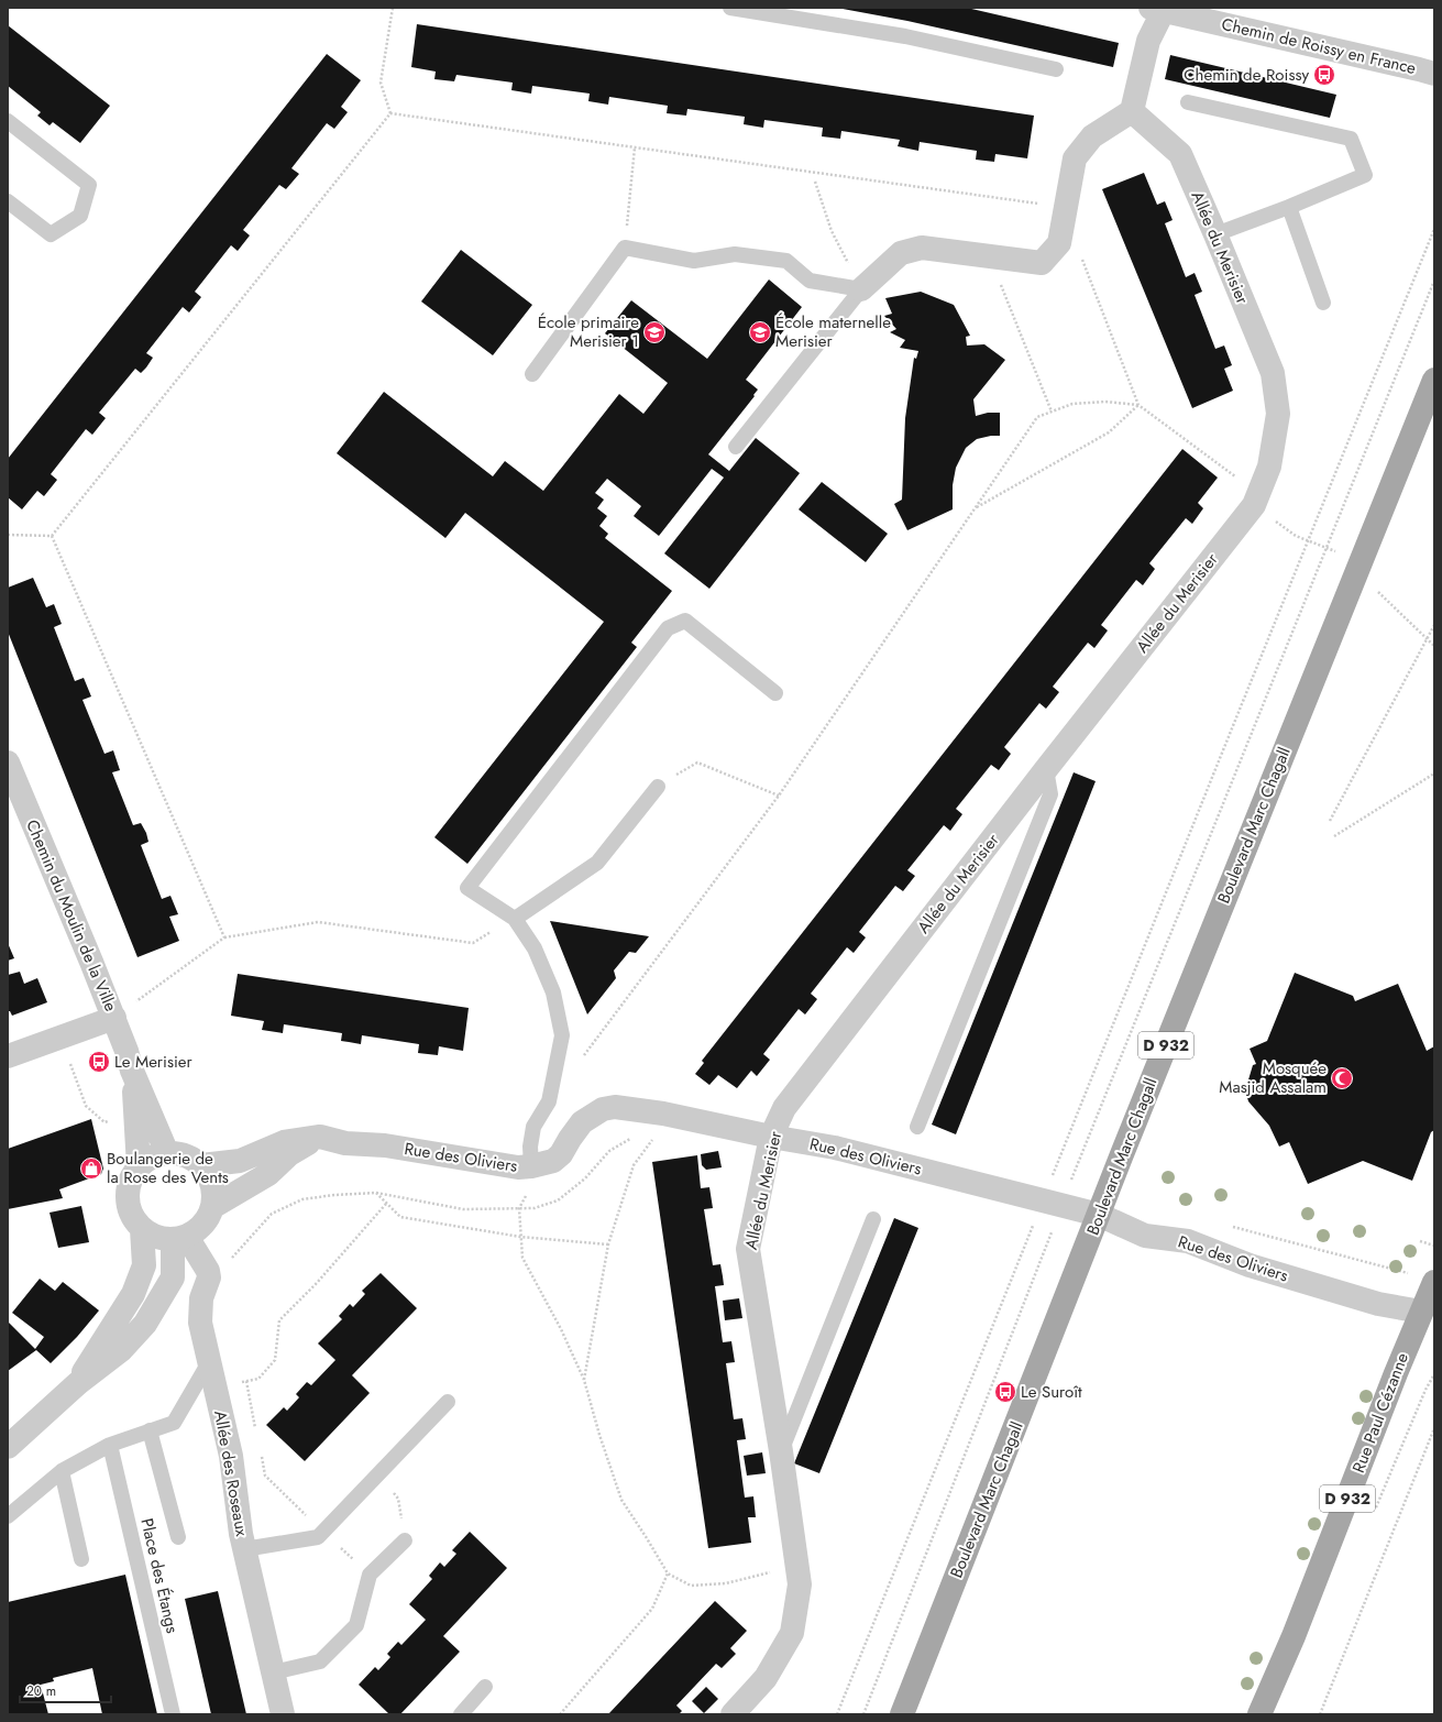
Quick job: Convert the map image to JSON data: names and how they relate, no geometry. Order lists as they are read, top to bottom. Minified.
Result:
{"streets":{"main road":["Boulevard Marc Chagall","D 932","Rue Paul Cézanne"],"street":["Chemin de Roissy en France","Allée du Merisier","Chemin du Moulin de la Ville","Rue des Oliviers","Allée des Roseaux"],"lane":["Place des Étangs"]},"crossings":[["Allée du Merisier","Rue des Oliviers"],["Boulevard Marc Chagall","Rue des Oliviers"],["Chemin du Moulin de la Ville","Rue des Oliviers"],["Chemin du Moulin de la Ville","Allée des Roseaux"],["Rue des Oliviers","Rue Paul Cézanne"],["Rue des Oliviers","Allée des Roseaux"]],"places":{"bus stop":["Chemin de Roissy","Le Merisier","Le Suroît"],"school or university":["École primaire Merisier 1","École maternelle Merisier"],"mosque":["Mosquée Masjid Assalam"],"shop":["Boulangerie de la Rose des Vents"]},"scale_bar":"20 m"}
